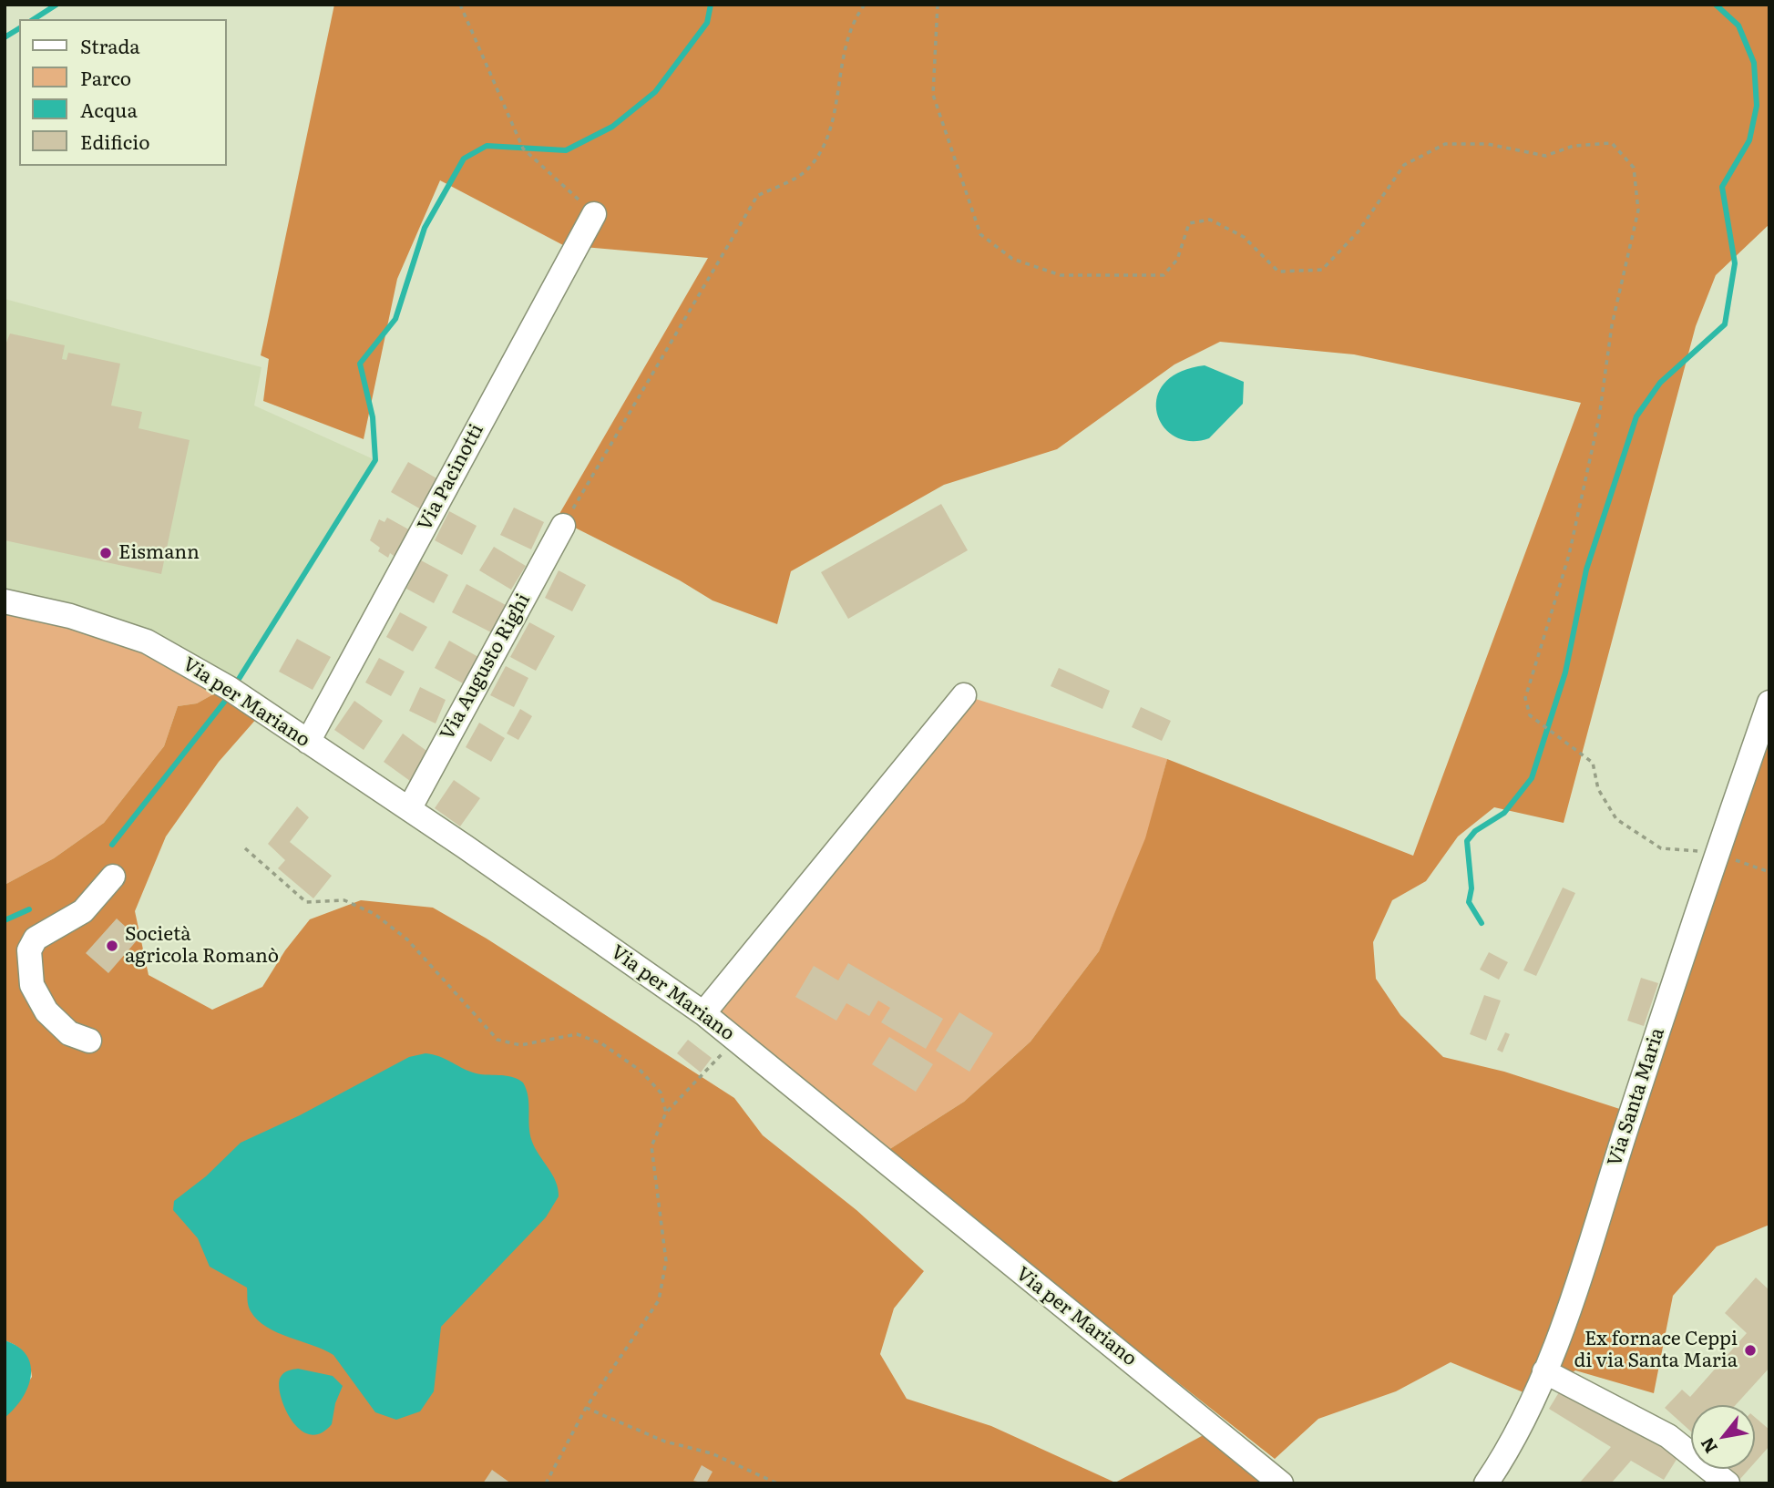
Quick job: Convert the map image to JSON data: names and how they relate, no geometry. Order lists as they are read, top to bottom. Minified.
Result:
{"streets":{"street":["Via Pacinotti","Via Augusto Righi","Via per Mariano","Via Santa Maria"]},"crossings":[["Via Pacinotti","Via per Mariano"],["Via Augusto Righi","Via per Mariano"]],"places":["Eismann","Società agricola Romanò","Ex fornace Ceppi di via Santa Maria"],"legend":["Strada","Parco","Acqua","Edificio"],"north":"bottom left"}
